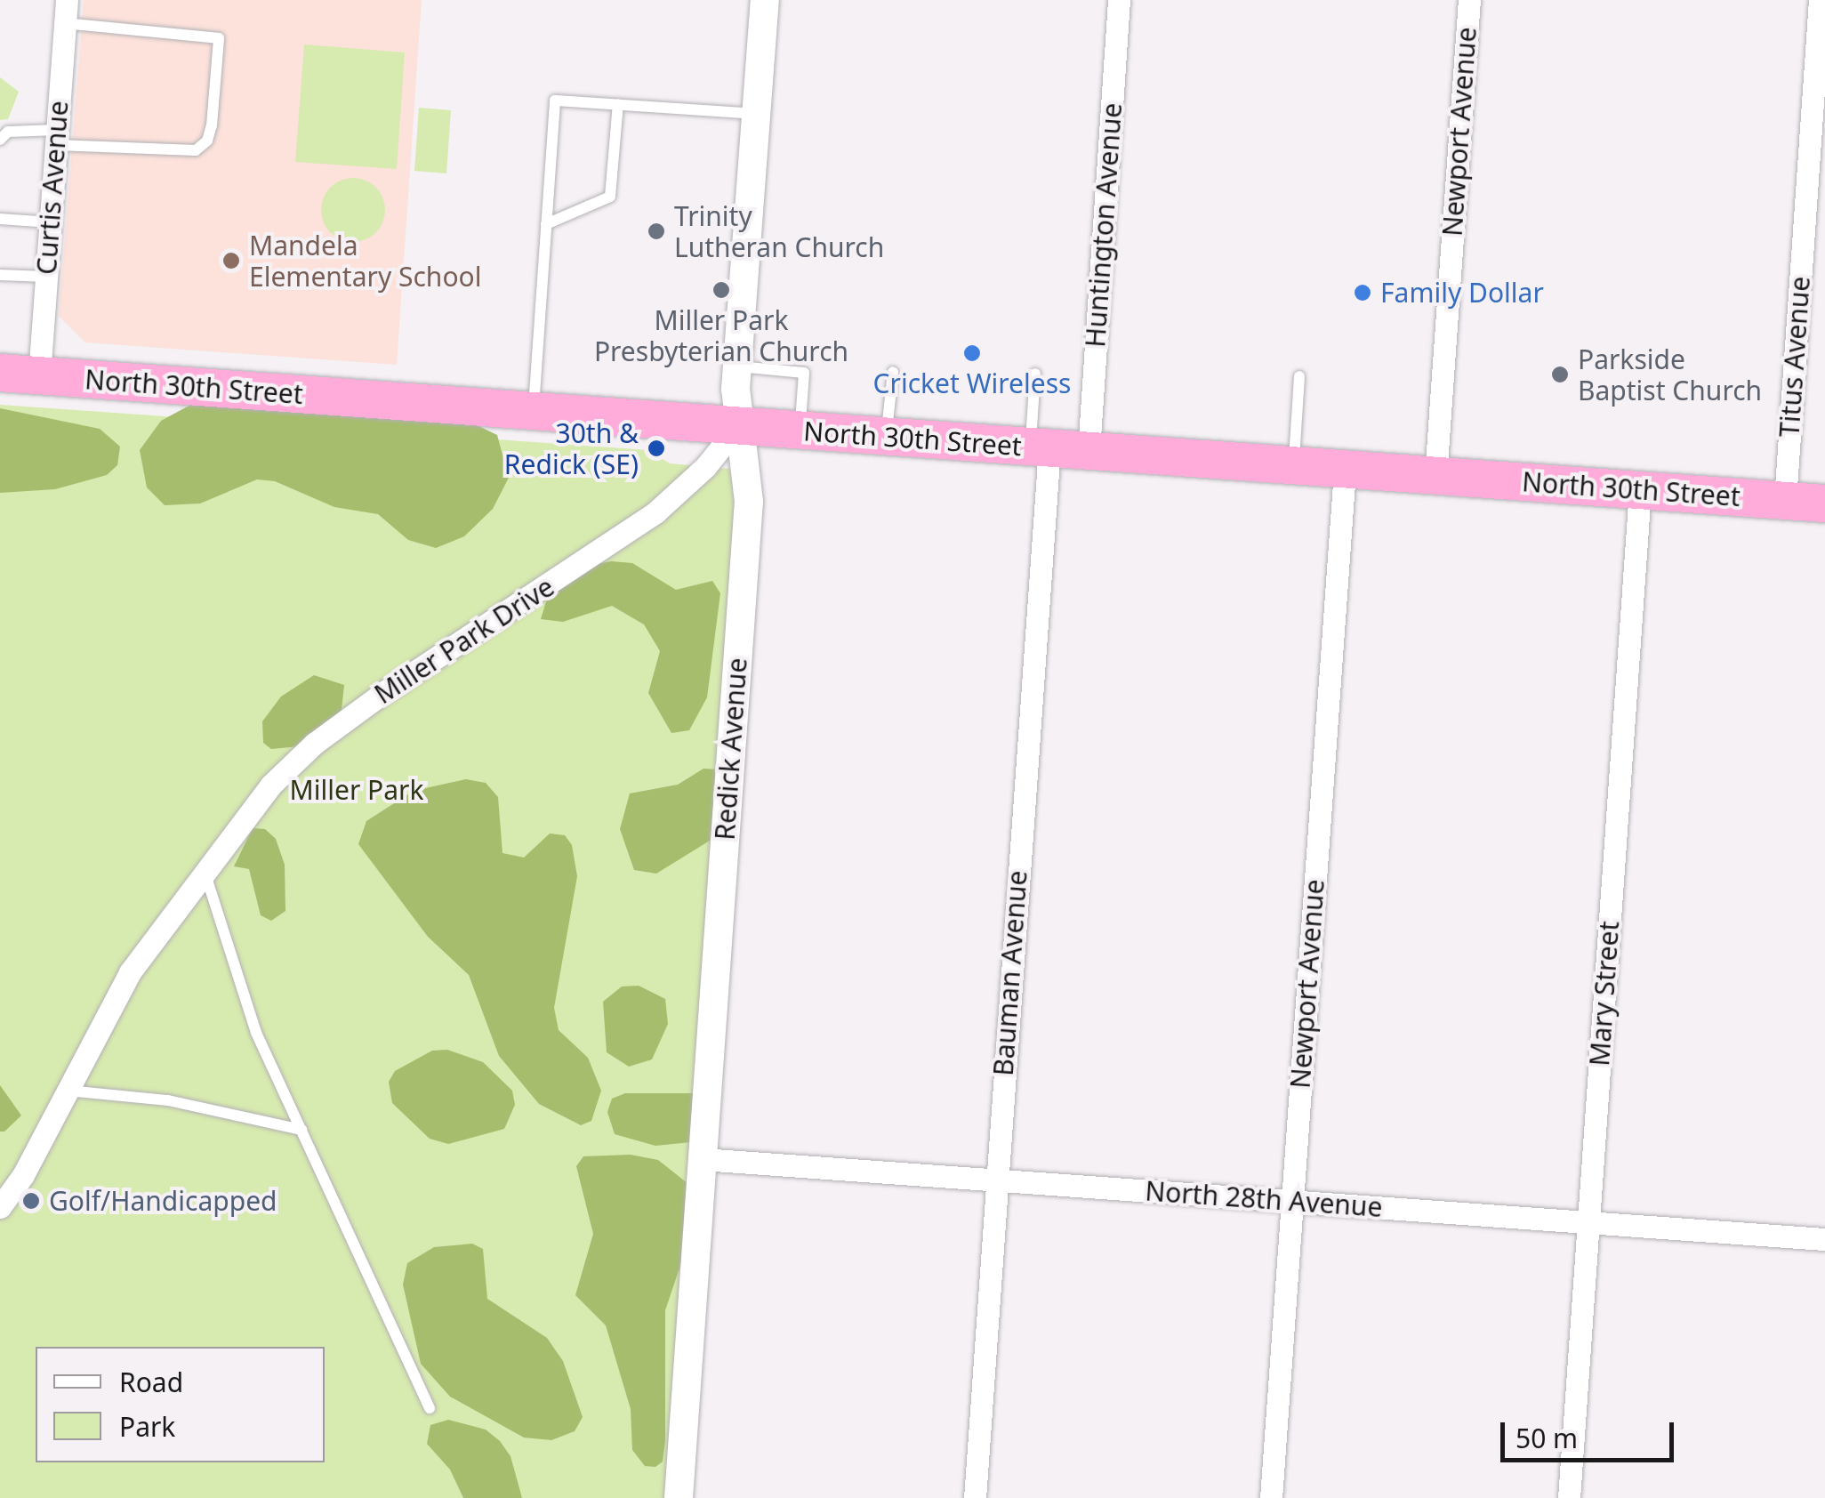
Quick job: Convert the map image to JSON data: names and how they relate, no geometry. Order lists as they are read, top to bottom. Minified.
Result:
{"streets":{"highway":["North 30th Street"],"street":["Newport Avenue","Curtis Avenue","Huntington Avenue","Titus Avenue","Miller Park Drive","Redick Avenue","Bauman Avenue","Mary Street","North 28th Avenue"]},"crossings":[["Newport Avenue","North 30th Street"],["Newport Avenue","North 28th Avenue"],["Curtis Avenue","North 30th Street"],["Huntington Avenue","North 30th Street"],["Titus Avenue","North 30th Street"],["North 30th Street","Miller Park Drive"],["North 30th Street","Redick Avenue"],["North 30th Street","Bauman Avenue"],["North 30th Street","Mary Street"],["Miller Park Drive","Redick Avenue"],["Redick Avenue","North 28th Avenue"],["Bauman Avenue","North 28th Avenue"],["Mary Street","North 28th Avenue"]],"parks":["Miller Park"],"places":["Trinity Lutheran Church","Mandela Elementary School","Miller Park Presbyterian Church","Family Dollar","Cricket Wireless","Parkside Baptist Church","30th & Redick (SE)","Golf/Handicapped"],"legend":["Road","Park"],"scale_bar":"50 m"}
